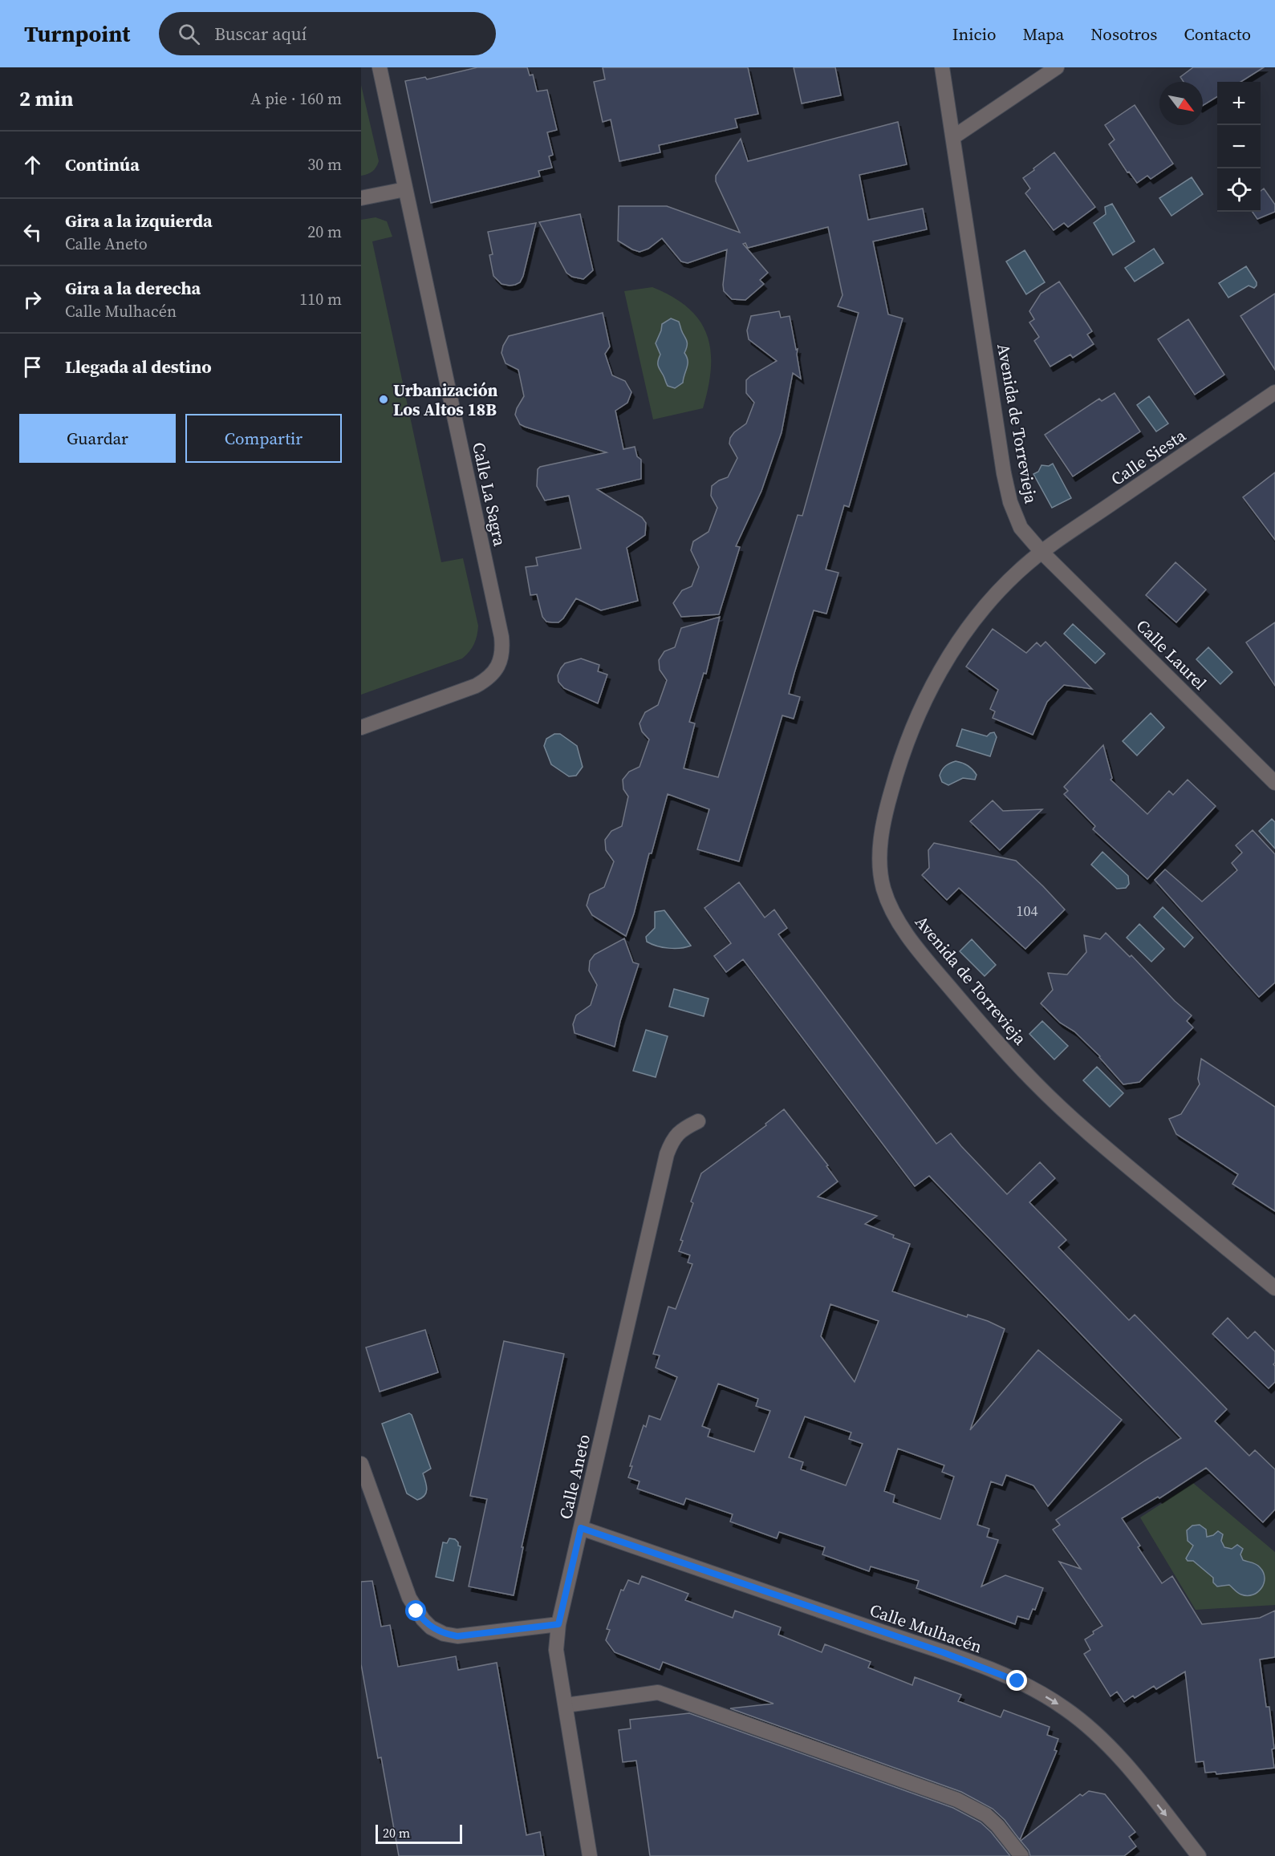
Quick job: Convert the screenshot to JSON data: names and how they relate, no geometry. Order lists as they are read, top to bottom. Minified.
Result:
{"streets":{"street":["Avenida de Torrevieja","Calle Siesta","Calle La Sagra","Calle Laurel","Calle Aneto","Calle Mulhacén"]},"crossings":[["Avenida de Torrevieja","Calle Siesta"],["Avenida de Torrevieja","Calle Laurel"],["Calle Siesta","Calle Laurel"],["Calle Aneto","Calle Mulhacén"]],"one_way":["Calle Mulhacén"],"places":["Urbanización Los Altos 18B"],"house_numbers":["104"],"scale_bar":"20 m","north":"bottom right","page":{"header":"Turnpoint","search":"Buscar aquí","nav":["Inicio","Mapa","Nosotros","Contacto"],"heading":["2 min","A pie · 160 m"],"map_buttons":["+","−"],"list":[["Continúa","30 m"],["Gira a la izquierda","Calle Aneto","20 m"],["Gira a la derecha","Calle Mulhacén","110 m"],"Llegada al destino"],"buttons":["Guardar","Compartir"],"scale":"20 m"}}
